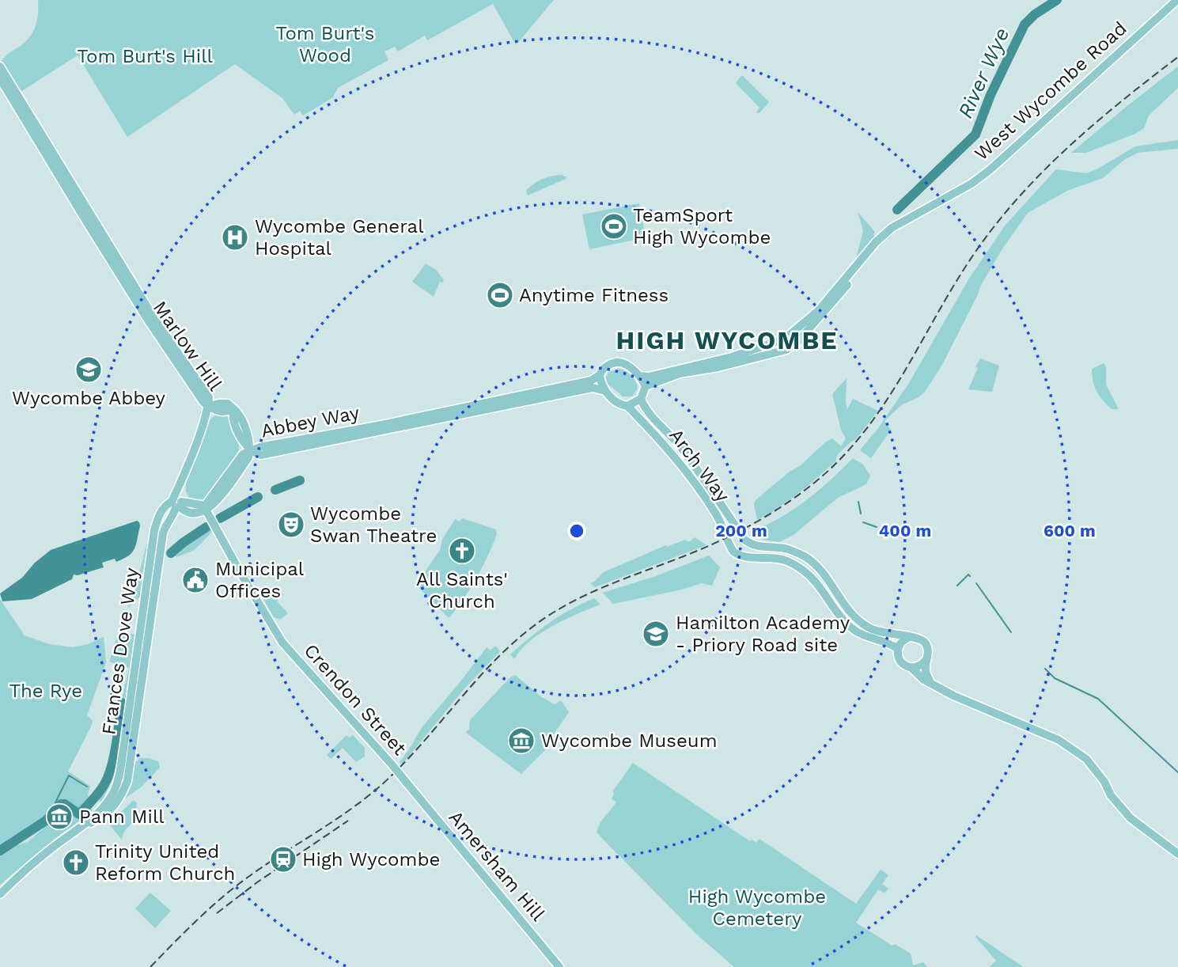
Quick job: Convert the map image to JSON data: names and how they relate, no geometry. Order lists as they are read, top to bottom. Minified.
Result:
{"streets":{"main road":["West Wycombe Road","Marlow Hill","Abbey Way","Arch Way","Frances Dove Way","Crendon Street","Amersham Hill"]},"crossings":[["West Wycombe Road","Abbey Way"],["West Wycombe Road","Arch Way"],["Marlow Hill","Frances Dove Way"],["Abbey Way","Arch Way"],["Crendon Street","Amersham Hill"]],"districts":["HIGH WYCOMBE"],"water":["River Wye"],"parks":["Tom Burt's Wood","Tom Burt's Hill","The Rye","High Wycombe Cemetery"],"places":{"sports":["TeamSport High Wycombe","Anytime Fitness"],"hospital":["Wycombe General Hospital"],"school or university":["Wycombe Abbey","Hamilton Academy - Priory Road site"],"theatre":["Wycombe Swan Theatre"],"church":["All Saints' Church","Trinity United Reform Church"],"public building":["Municipal Offices"],"museum":["Wycombe Museum","Pann Mill"],"station":["High Wycombe"]},"rings":["200 m","400 m","600 m"]}
